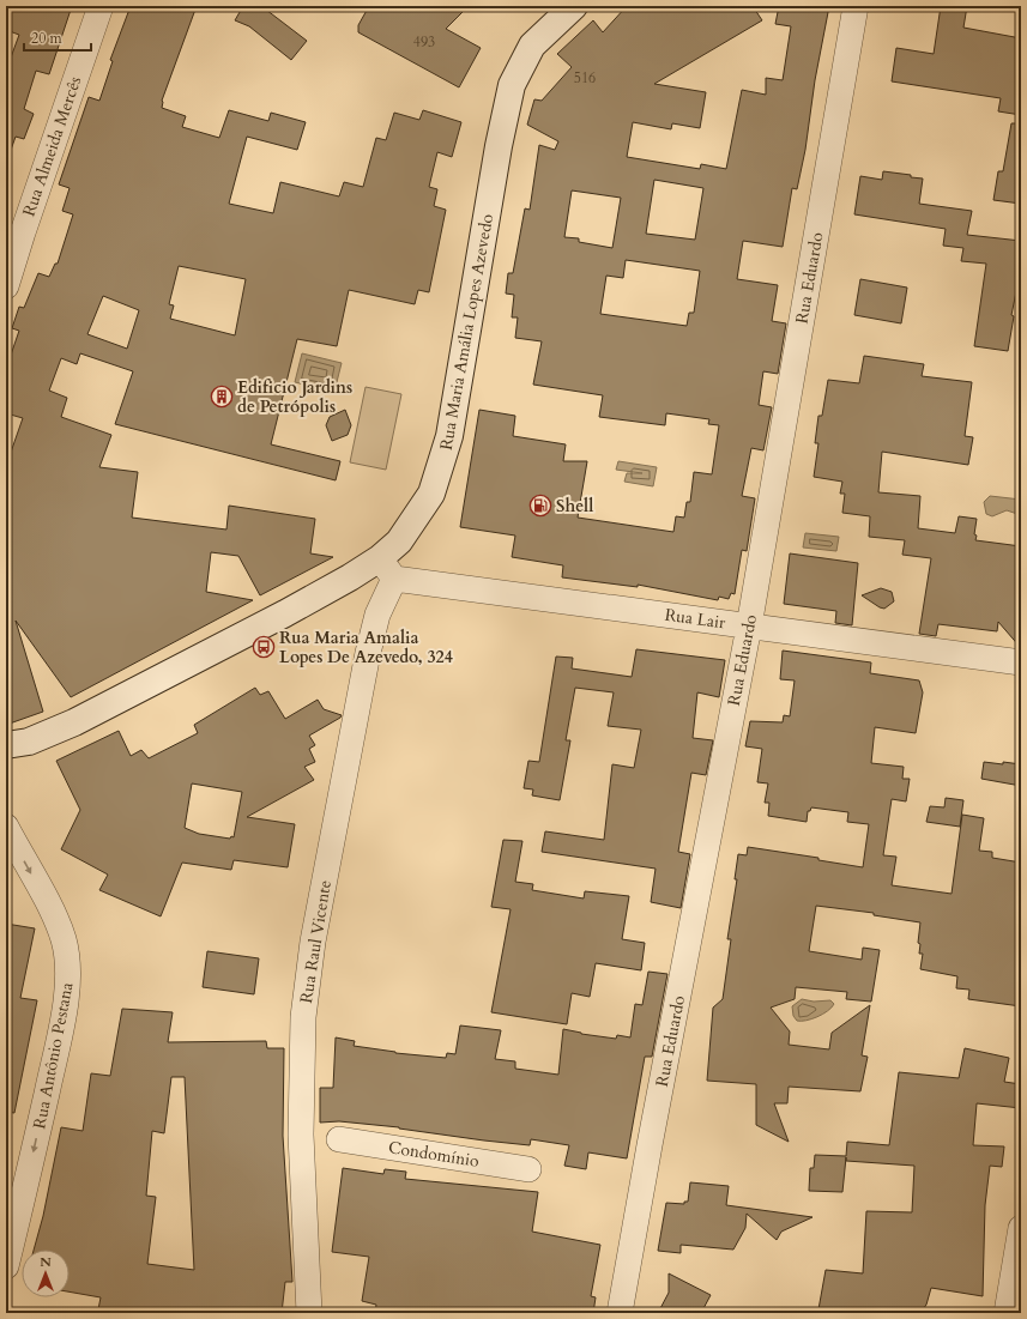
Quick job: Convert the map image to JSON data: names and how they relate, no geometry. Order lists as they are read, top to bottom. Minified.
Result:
{"streets":{"main road":["Rua Maria Amália Lopes Azevedo"],"street":["Rua Almeida Mercês","Rua Eduardo","Rua Lair","Rua Raul Vicente","Rua Antônio Pestana","Condomínio"]},"crossings":[["Rua Eduardo","Rua Lair"],["Rua Maria Amália Lopes Azevedo","Rua Lair"],["Rua Maria Amália Lopes Azevedo","Rua Raul Vicente"],["Rua Lair","Rua Raul Vicente"],["Rua Raul Vicente","Condomínio"]],"one_way":["Rua Antônio Pestana"],"places":{"building":["Edificio Jardins de Petrópolis"],"fuel station":["Shell"],"bus stop":["Rua Maria Amalia Lopes De Azevedo, 324"]},"house_numbers":["493","516"],"scale_bar":"20 m","north":"top"}
